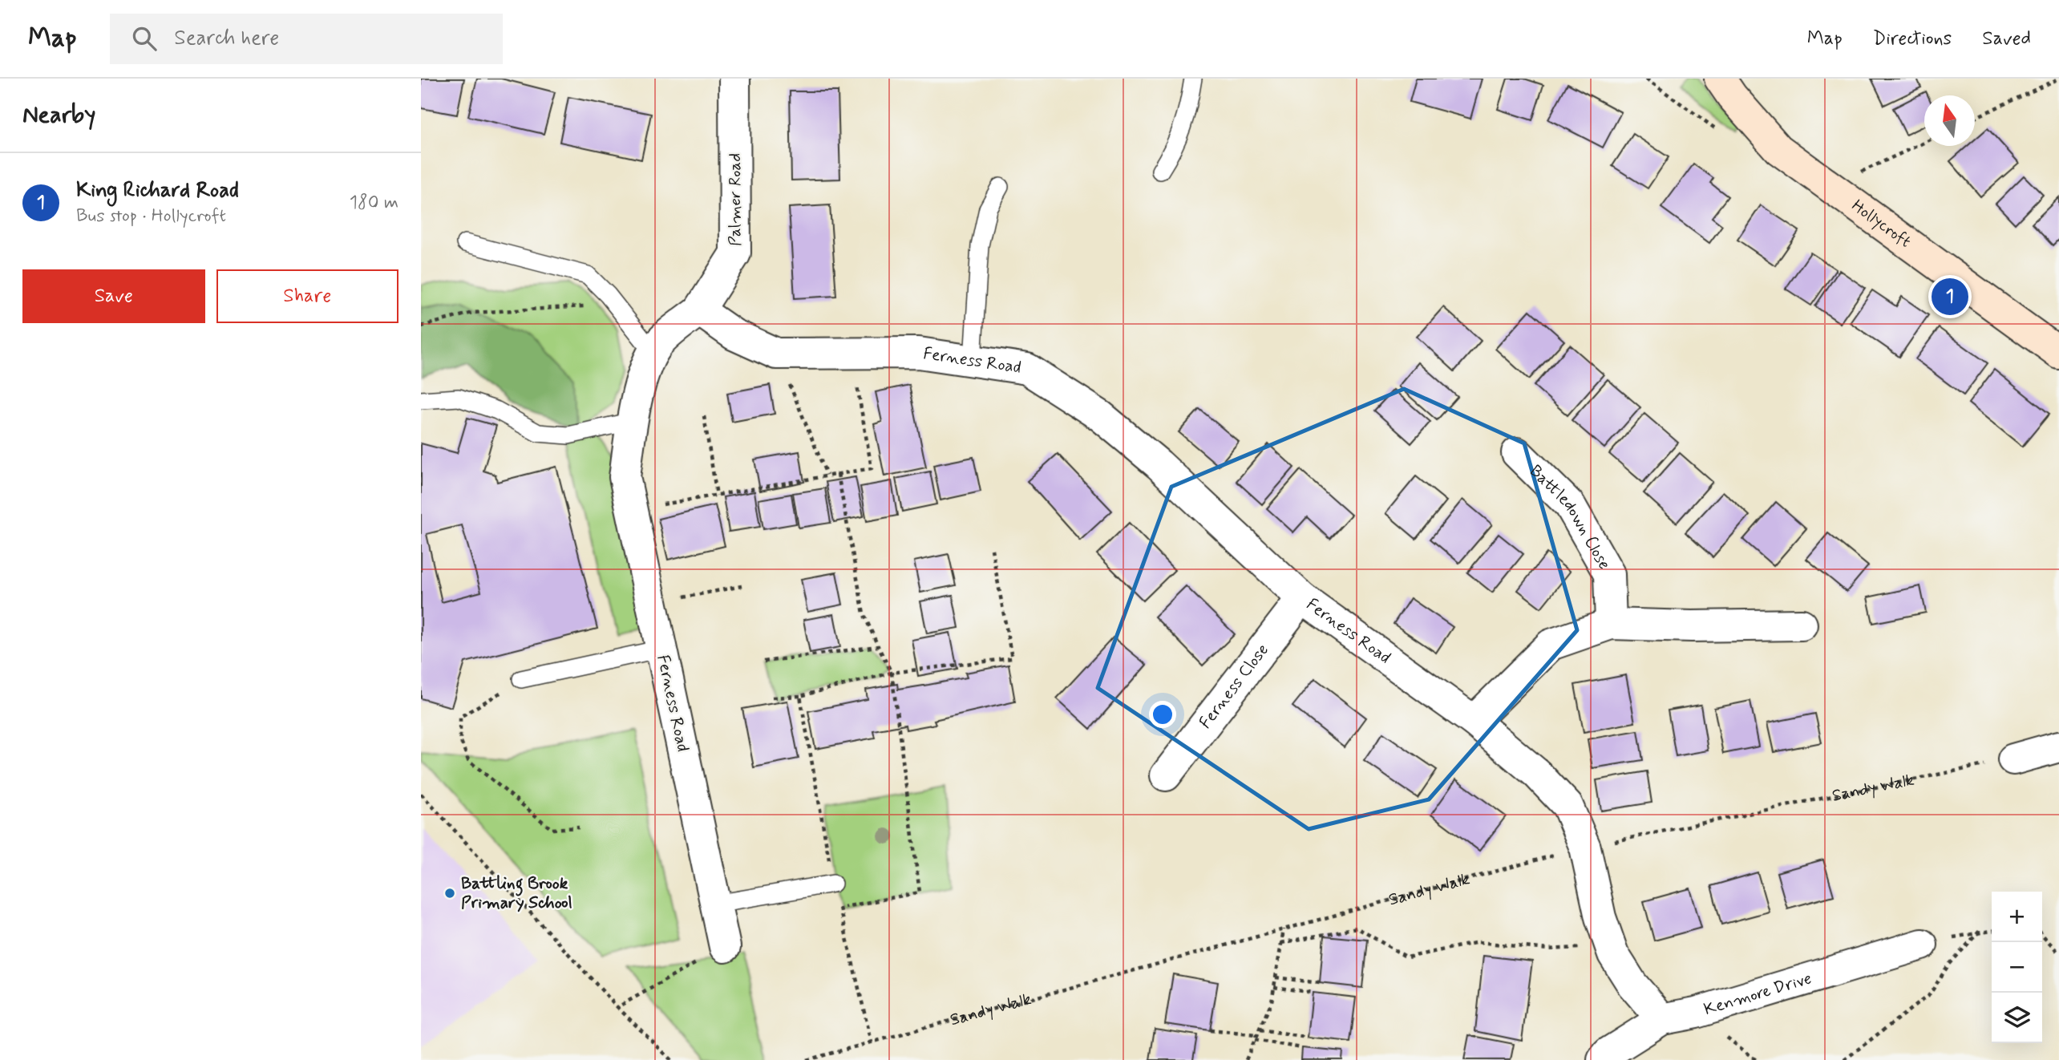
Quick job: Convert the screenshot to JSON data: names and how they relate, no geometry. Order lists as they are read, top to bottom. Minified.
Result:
{"streets":{"street":["Palmer Road","Hollycroft","Ferness Road","Battledown Close","Ferness Close","Kenmore Drive"],"path":["Sandy Walk"]},"crossings":[["Palmer Road","Ferness Road"],["Ferness Road","Ferness Close"],["Ferness Road","Sandy Walk"],["Ferness Road","Kenmore Drive"]],"places":["Battling Brook Primary School"],"north":"top","page":{"header":"Map","search":"Search here","nav":["Map","Directions","Saved"],"heading":"Nearby","list":[{"mark":"1","name":"King Richard Road","note":"Bus stop · Hollycroft","value":"180 m"}],"buttons":["Save","Share"],"pins":"1","map_buttons":["+","−"]}}
